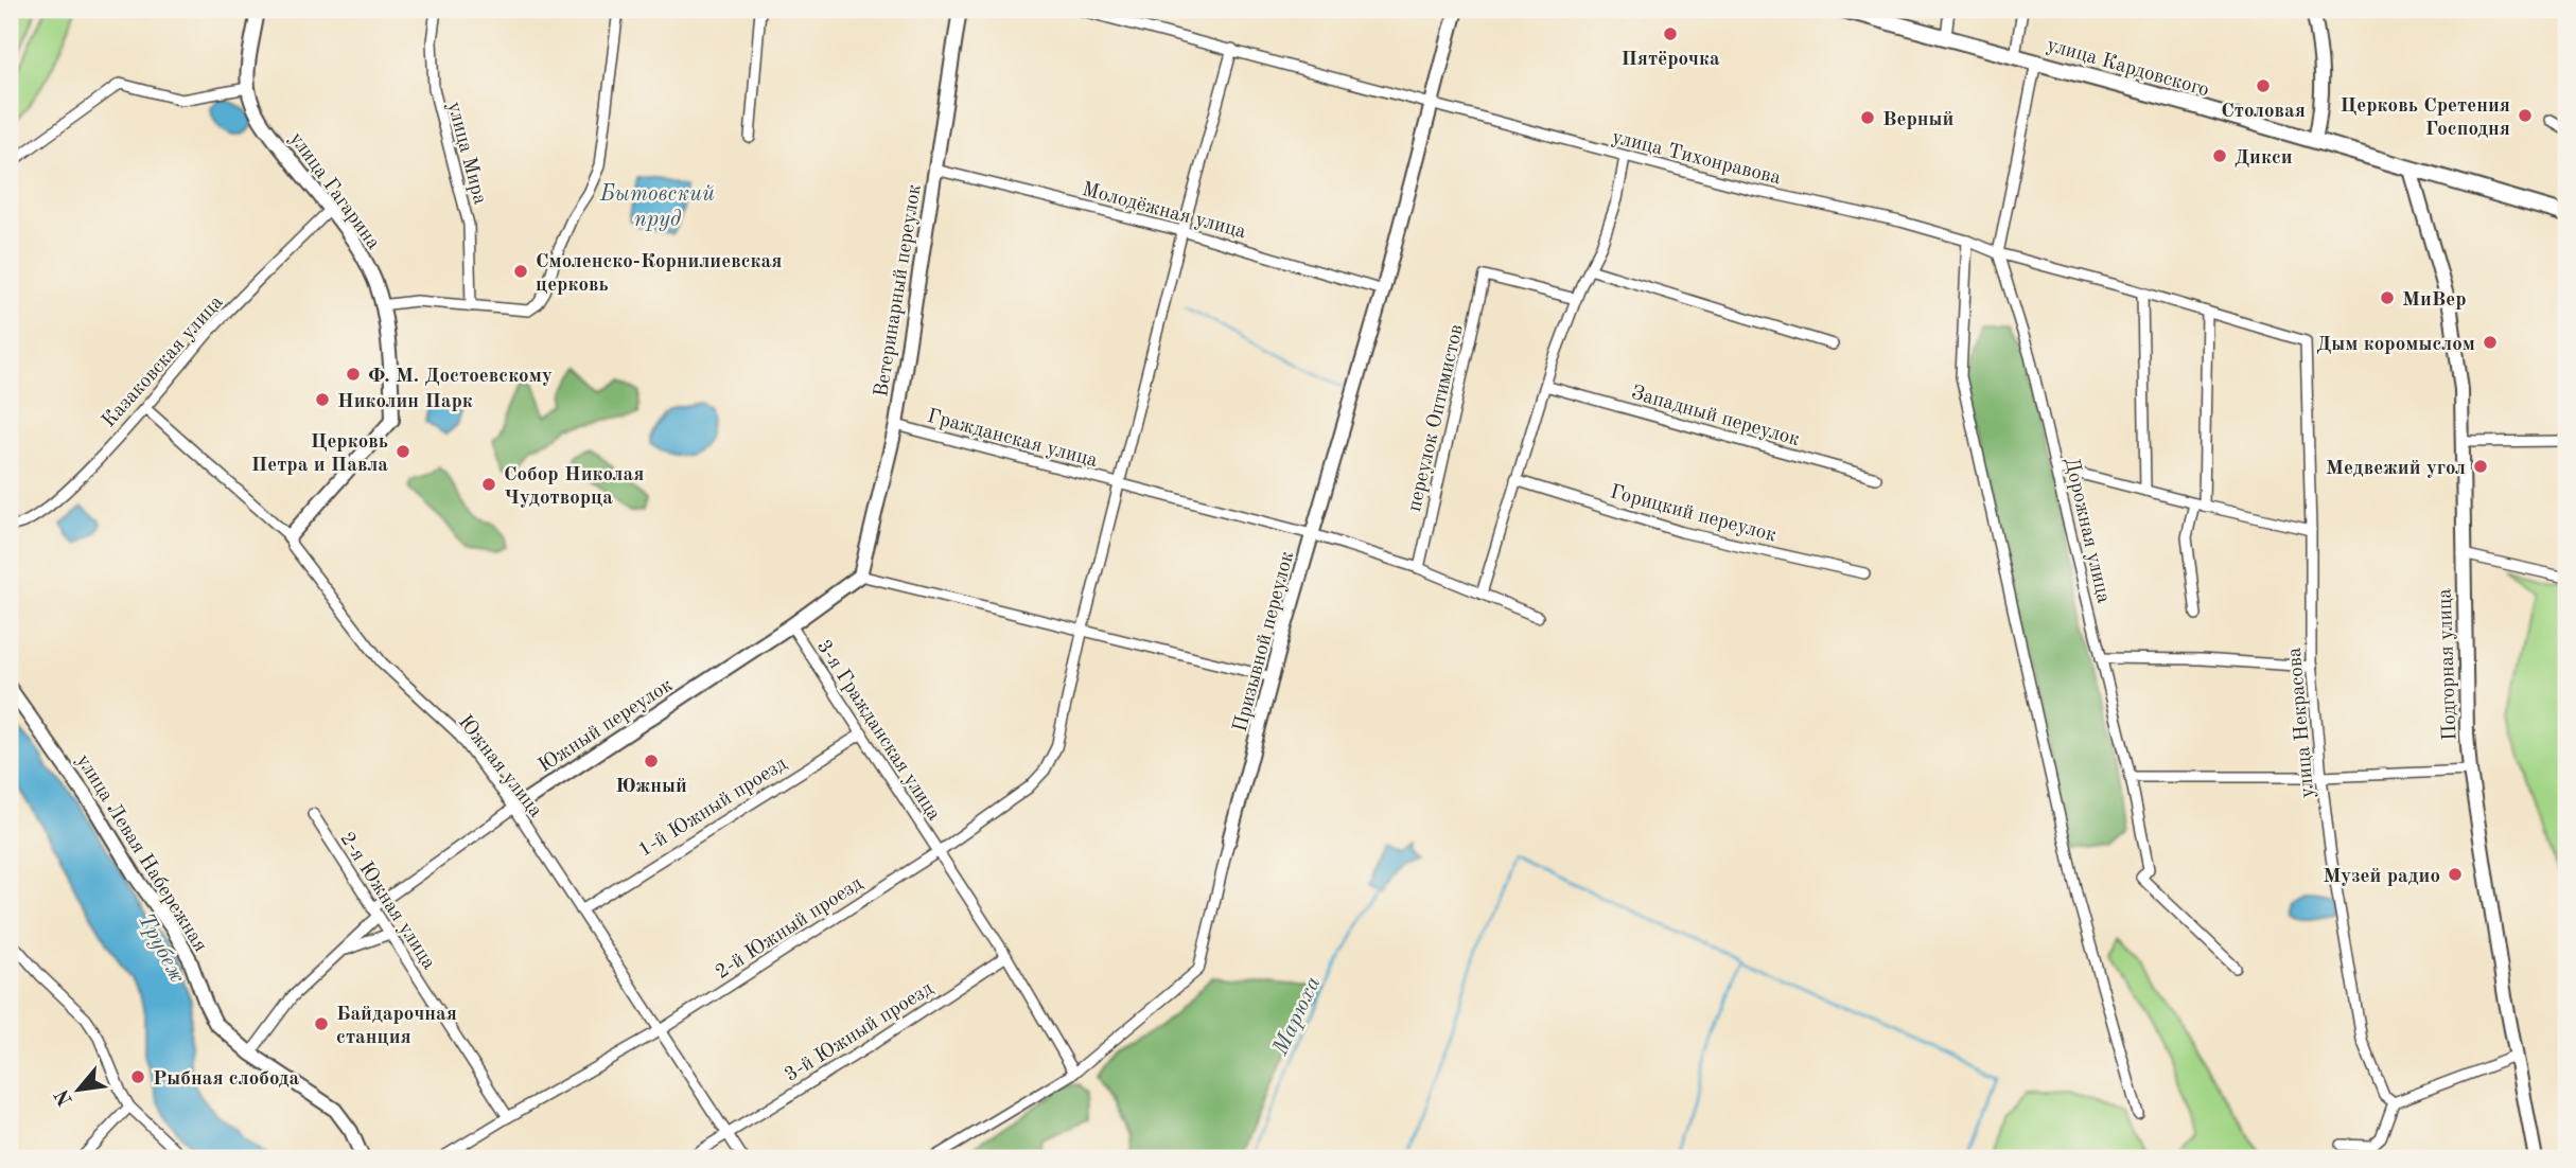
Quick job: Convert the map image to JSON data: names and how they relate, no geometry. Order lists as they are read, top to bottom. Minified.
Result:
{"streets":{"main road":["улица Кардовского"],"street":["улица Мира","улица Тихонравова","улица Гагарина","Молодёжная улица","Ветеринарный переулок","Казаковская улица","Западный переулок","переулок Оптимистов","Гражданская улица","Горицкий переулок","Дорожная улица","Призывной переулок","Подгорная улица","улица Некрасова","Южный переулок","3-я Гражданская улица","Южная улица","1-й Южный проезд","улица Левая Набережная","2-я Южная улица","2-й Южный проезд","3-й Южный проезд"]},"crossings":[["улица Кардовского","Дорожная улица"],["улица Кардовского","Подгорная улица"],["улица Тихонравова","Дорожная улица"],["улица Тихонравова","Призывной переулок"],["улица Тихонравова","улица Некрасова"],["улица Гагарина","Казаковская улица"],["улица Гагарина","Южная улица"],["Молодёжная улица","Ветеринарный переулок"],["Молодёжная улица","Призывной переулок"],["Ветеринарный переулок","Гражданская улица"],["Ветеринарный переулок","Южный переулок"],["Казаковская улица","Южная улица"],["переулок Оптимистов","Гражданская улица"],["Гражданская улица","Призывной переулок"],["Гражданская улица","3-я Гражданская улица"],["Призывной переулок","3-я Гражданская улица"],["Южный переулок","3-я Гражданская улица"],["Южный переулок","Южная улица"],["Южный переулок","улица Левая Набережная"],["Южный переулок","2-я Южная улица"],["3-я Гражданская улица","1-й Южный проезд"],["3-я Гражданская улица","2-й Южный проезд"],["3-я Гражданская улица","3-й Южный проезд"],["Южная улица","1-й Южный проезд"],["Южная улица","2-й Южный проезд"],["Южная улица","3-й Южный проезд"],["2-я Южная улица","2-й Южный проезд"]],"water":["Бытовский пруд","Трубеж","Марюха"],"places":["Пятёрочка","Столовая","Церковь Сретения Господня","Верный","Дикси","Смоленско-Корнилиевская церковь","МиВер","Дым коромыслом","Ф. М. Достоевскому","Николин Парк","Церковь Петра и Павла","Медвежий угол","Собор Николая Чудотворца","Южный","Музей радио","Байдарочная станция","Рыбная слобода"],"north":"bottom left"}
